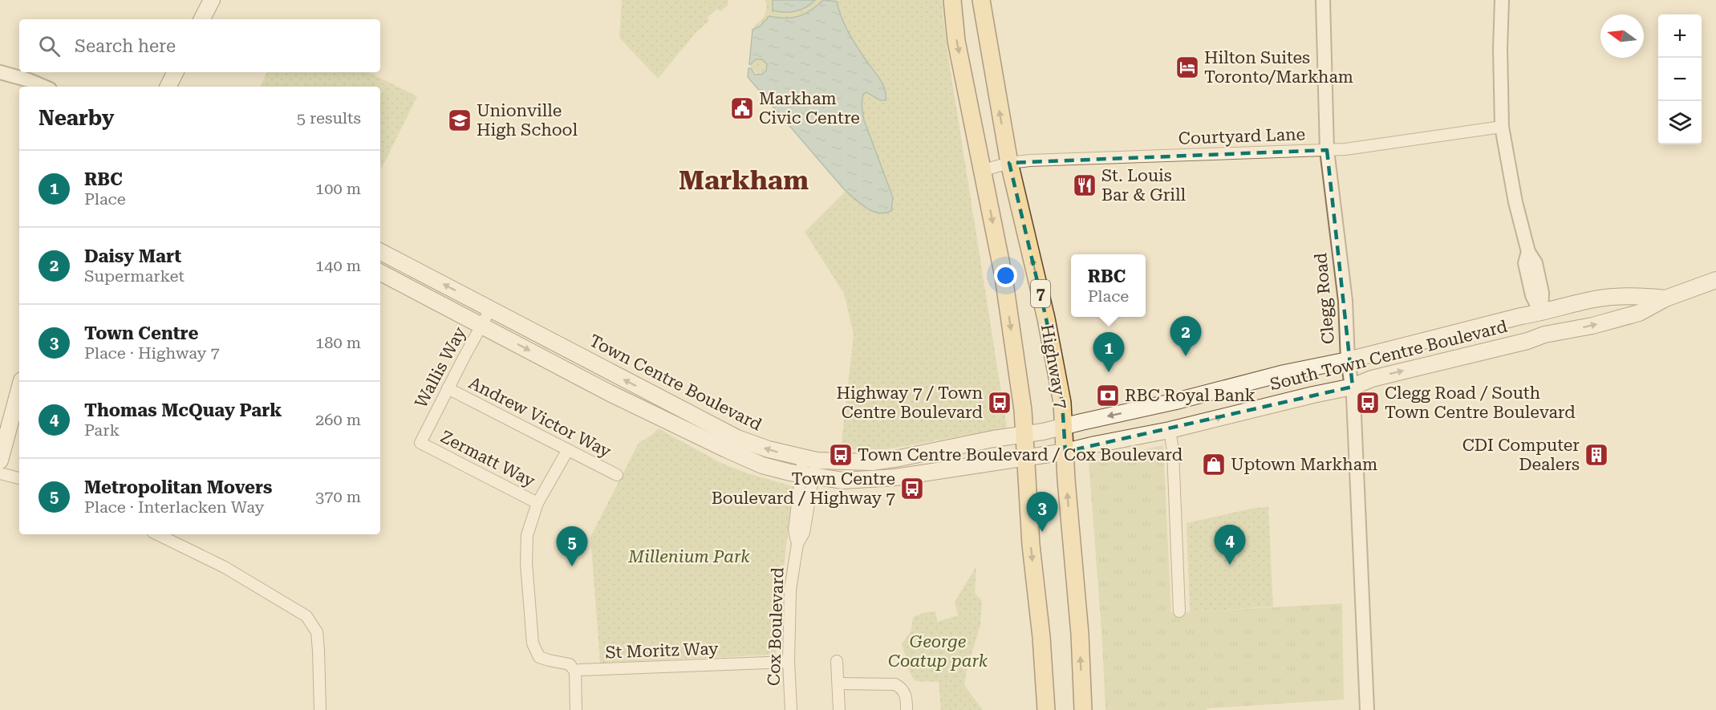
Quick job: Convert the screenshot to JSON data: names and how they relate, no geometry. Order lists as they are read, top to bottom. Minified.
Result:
{"streets":{"main road":["7","South Town Centre Boulevard","Highway 7","Town Centre Boulevard"],"street":["Courtyard Lane","Clegg Road","Wallis Way","Andrew Victor Way","Zermatt Way","Cox Boulevard","St Moritz Way"]},"crossings":[["Courtyard Lane","7"],["Courtyard Lane","Clegg Road"],["Courtyard Lane","Highway 7"],["7","Town Centre Boulevard"],["Clegg Road","South Town Centre Boulevard"],["South Town Centre Boulevard","Highway 7"],["South Town Centre Boulevard","Town Centre Boulevard"],["Highway 7","Town Centre Boulevard"],["Wallis Way","Town Centre Boulevard"],["Wallis Way","Andrew Victor Way"],["Wallis Way","Zermatt Way"],["Town Centre Boulevard","Cox Boulevard"],["Andrew Victor Way","Zermatt Way"],["Cox Boulevard","St Moritz Way"]],"districts":["Markham"],"parks":["Millenium Park","George Coatup park"],"places":{"hotel":["Hilton Suites Toronto/Markham"],"public building":["Markham Civic Centre"],"school or university":["Unionville High School"],"restaurant":["St. Louis Bar & Grill"],"bank":["RBC Royal Bank"],"bus stop":["Highway 7 / Town Centre Boulevard","Clegg Road / South Town Centre Boulevard","Town Centre Boulevard / Cox Boulevard","Town Centre Boulevard / Highway 7"],"building":["CDI Computer Dealers"],"shop":["Uptown Markham"]},"north":"left","page":{"map_buttons":["+","−"],"search":"Search here","heading":["Nearby","5 results"],"list":[{"mark":"1","name":"RBC","note":"Place","value":"100 m"},{"mark":"2","name":"Daisy Mart","note":"Supermarket","value":"140 m"},{"mark":"3","name":"Town Centre","note":"Place · Highway 7","value":"180 m"},{"mark":"4","name":"Thomas McQuay Park","note":"Park","value":"260 m"},{"mark":"5","name":"Metropolitan Movers","note":"Place · Interlacken Way","value":"370 m"}],"popup":["RBC","Place"],"pins":["2","1","3","4","5"]}}
